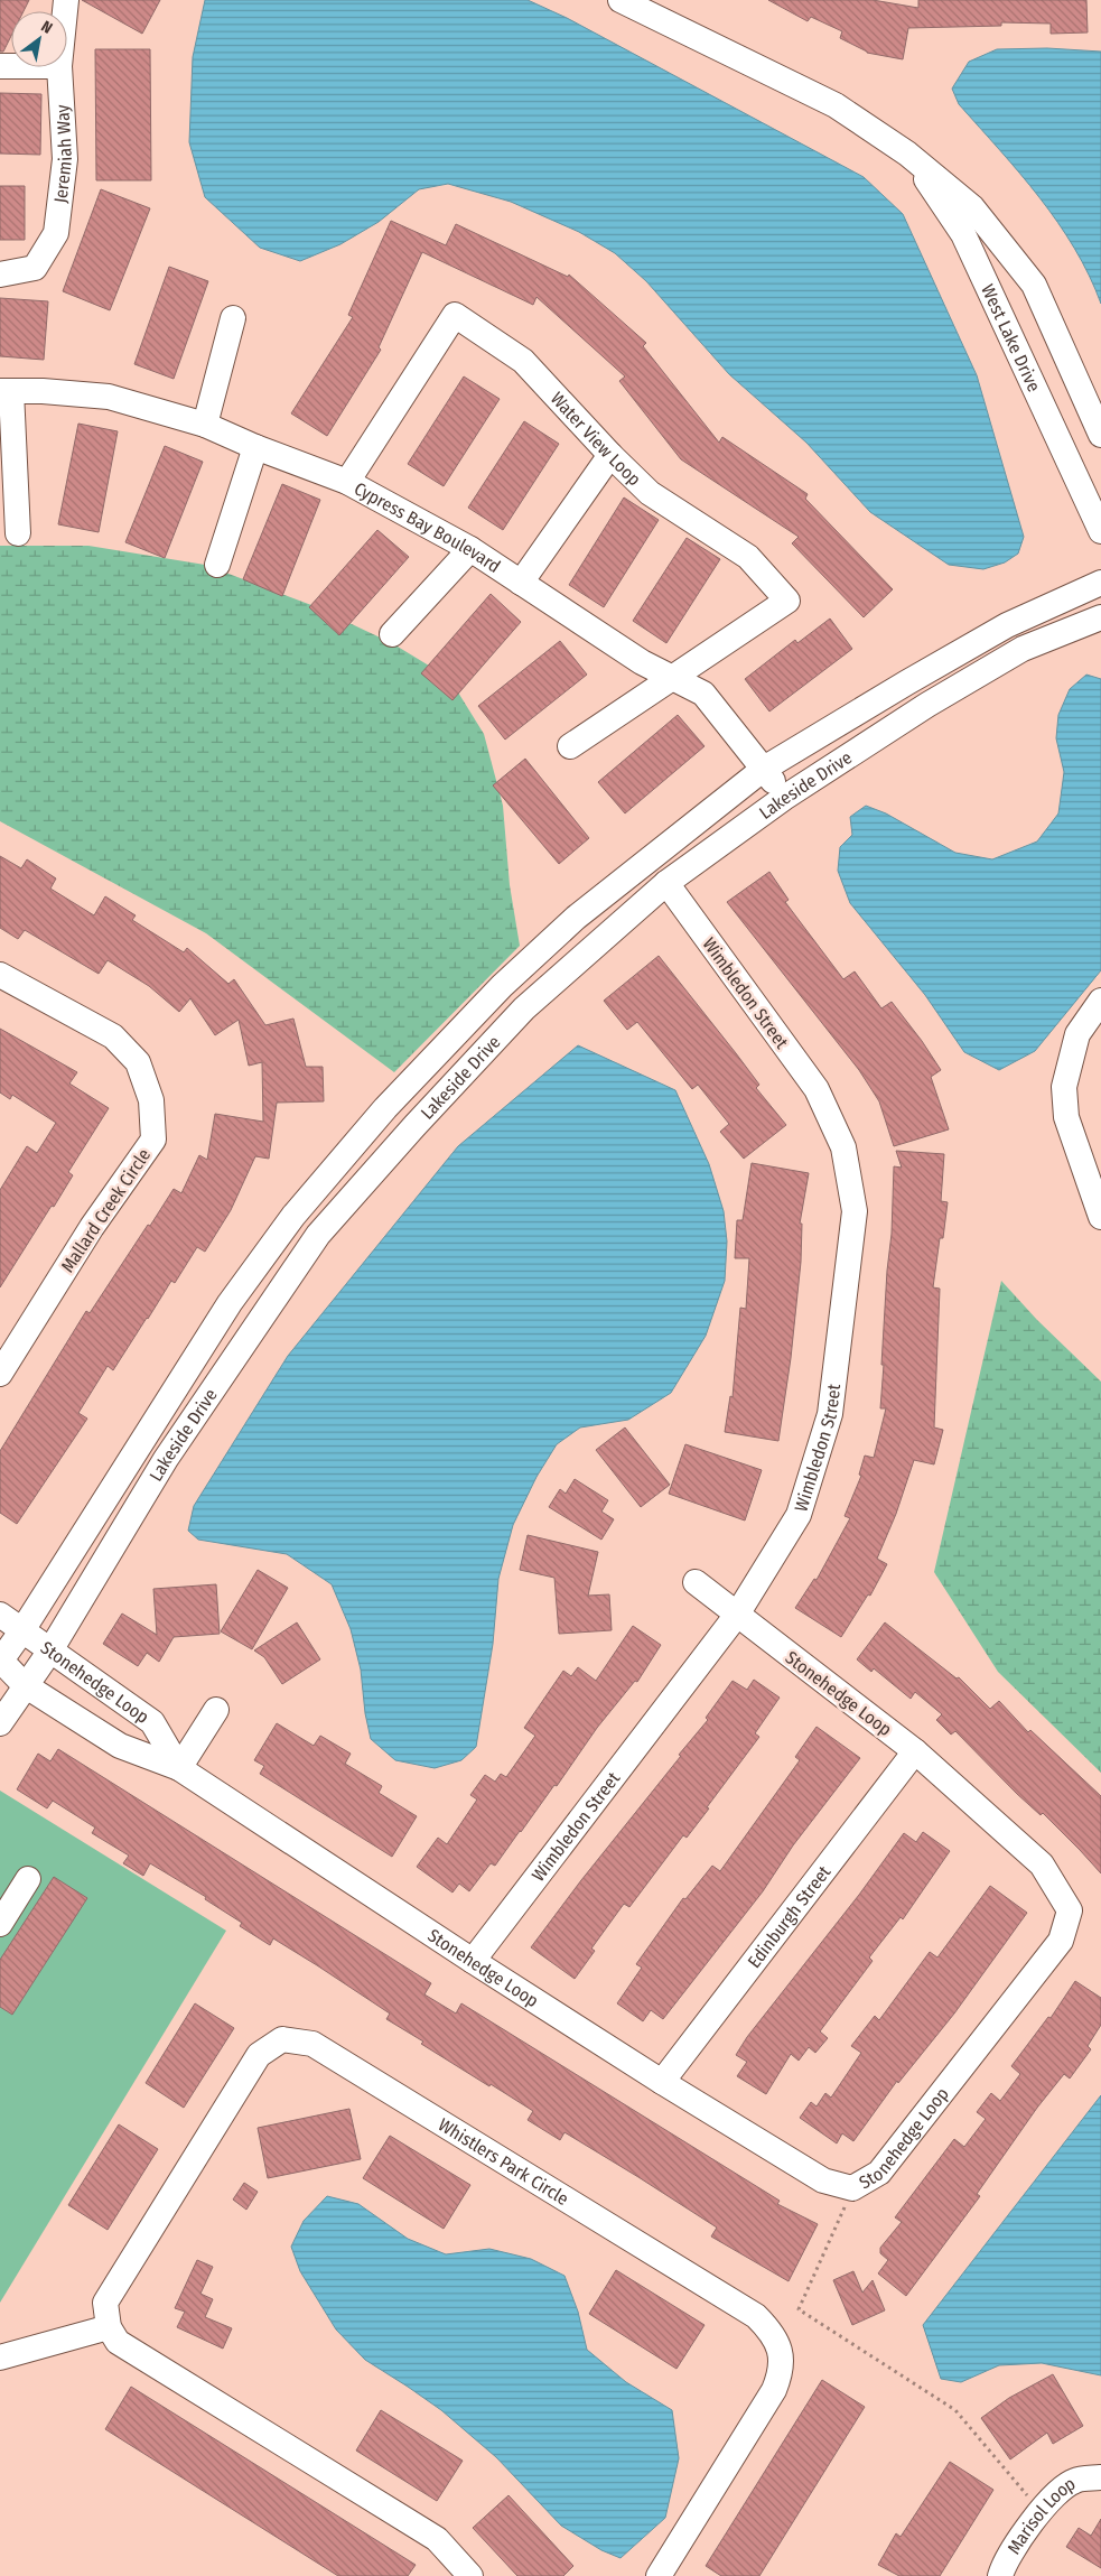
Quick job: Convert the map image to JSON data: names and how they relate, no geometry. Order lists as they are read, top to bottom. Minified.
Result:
{"streets":{"street":["Jeremiah Way","West Lake Drive","Water View Loop","Cypress Bay Boulevard","Lakeside Drive","Wimbledon Street","Mallard Creek Circle","Stonehedge Loop","Edinburgh Street","Whistlers Park Circle","Marisol Loop"]},"crossings":[["Water View Loop","Cypress Bay Boulevard"],["Cypress Bay Boulevard","Lakeside Drive"],["Lakeside Drive","Wimbledon Street"],["Lakeside Drive","Stonehedge Loop"],["Wimbledon Street","Stonehedge Loop"],["Stonehedge Loop","Edinburgh Street"]],"north":"top right"}
